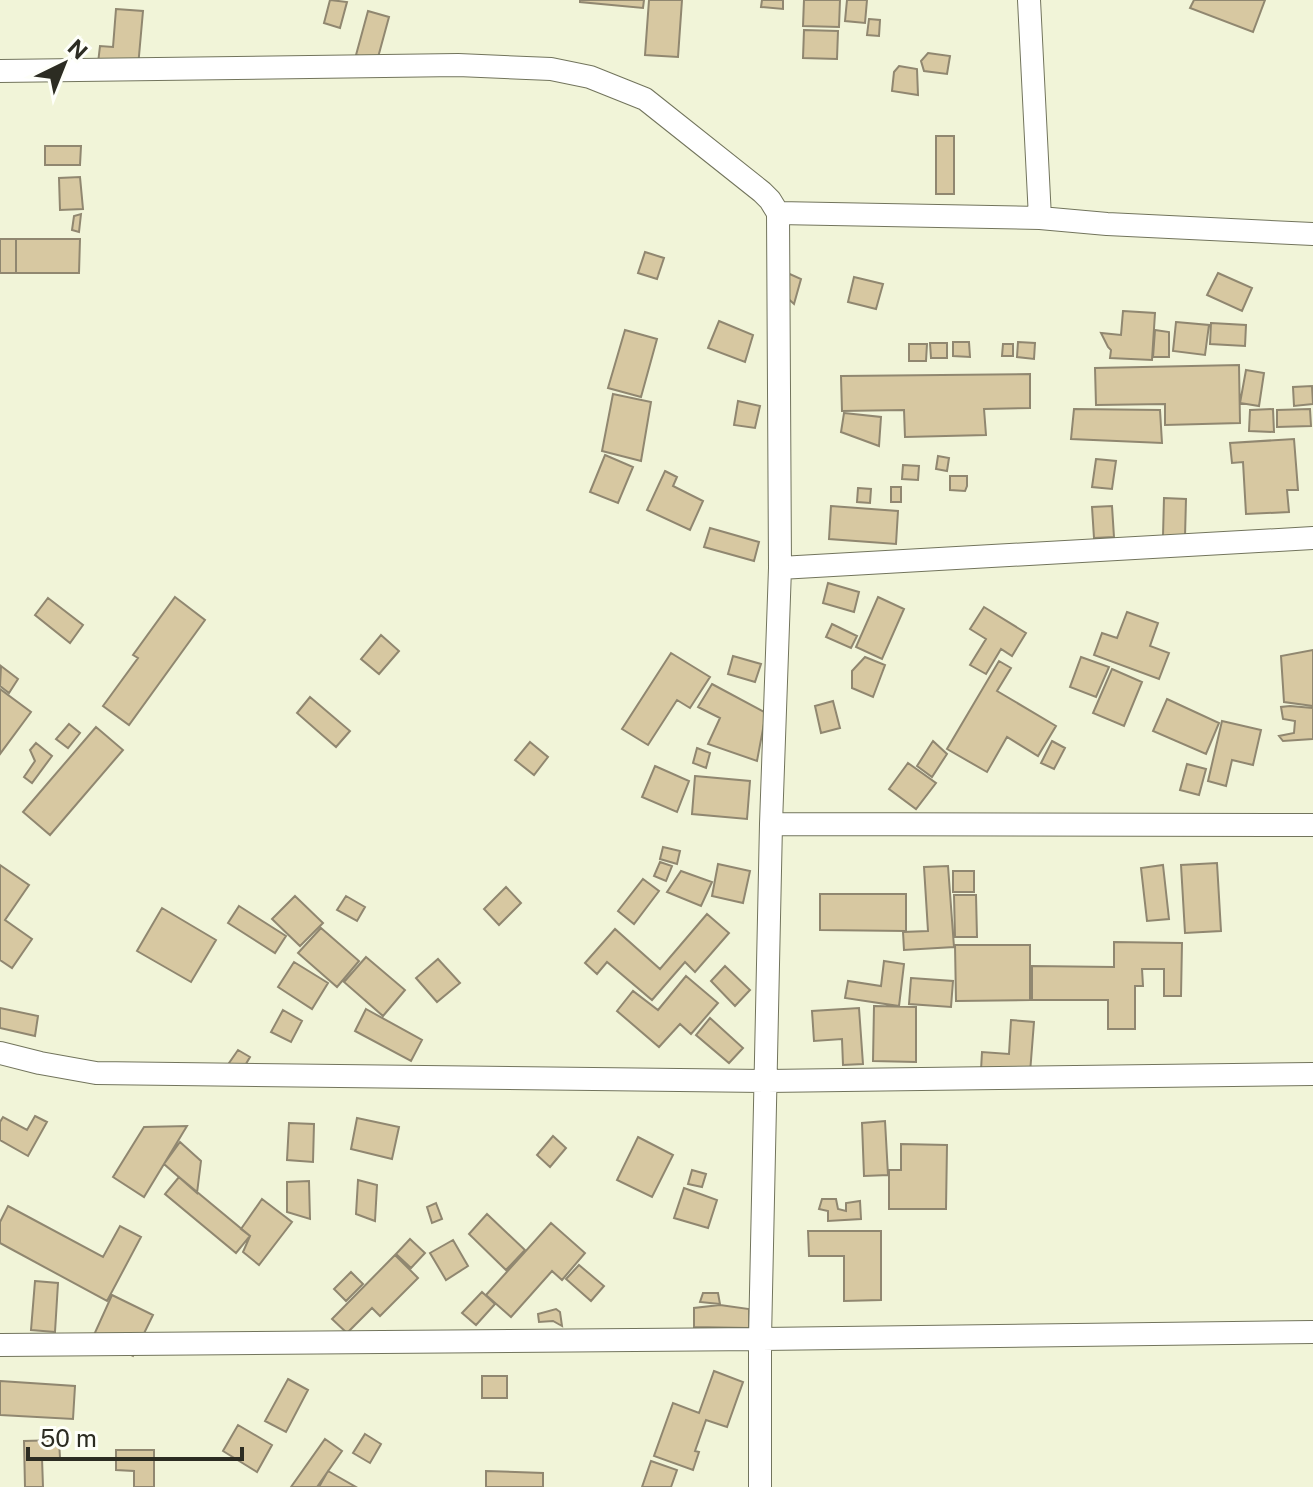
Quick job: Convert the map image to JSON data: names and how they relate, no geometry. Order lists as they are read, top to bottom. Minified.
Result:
{"scale_bar":"50 m","north":"top right"}
